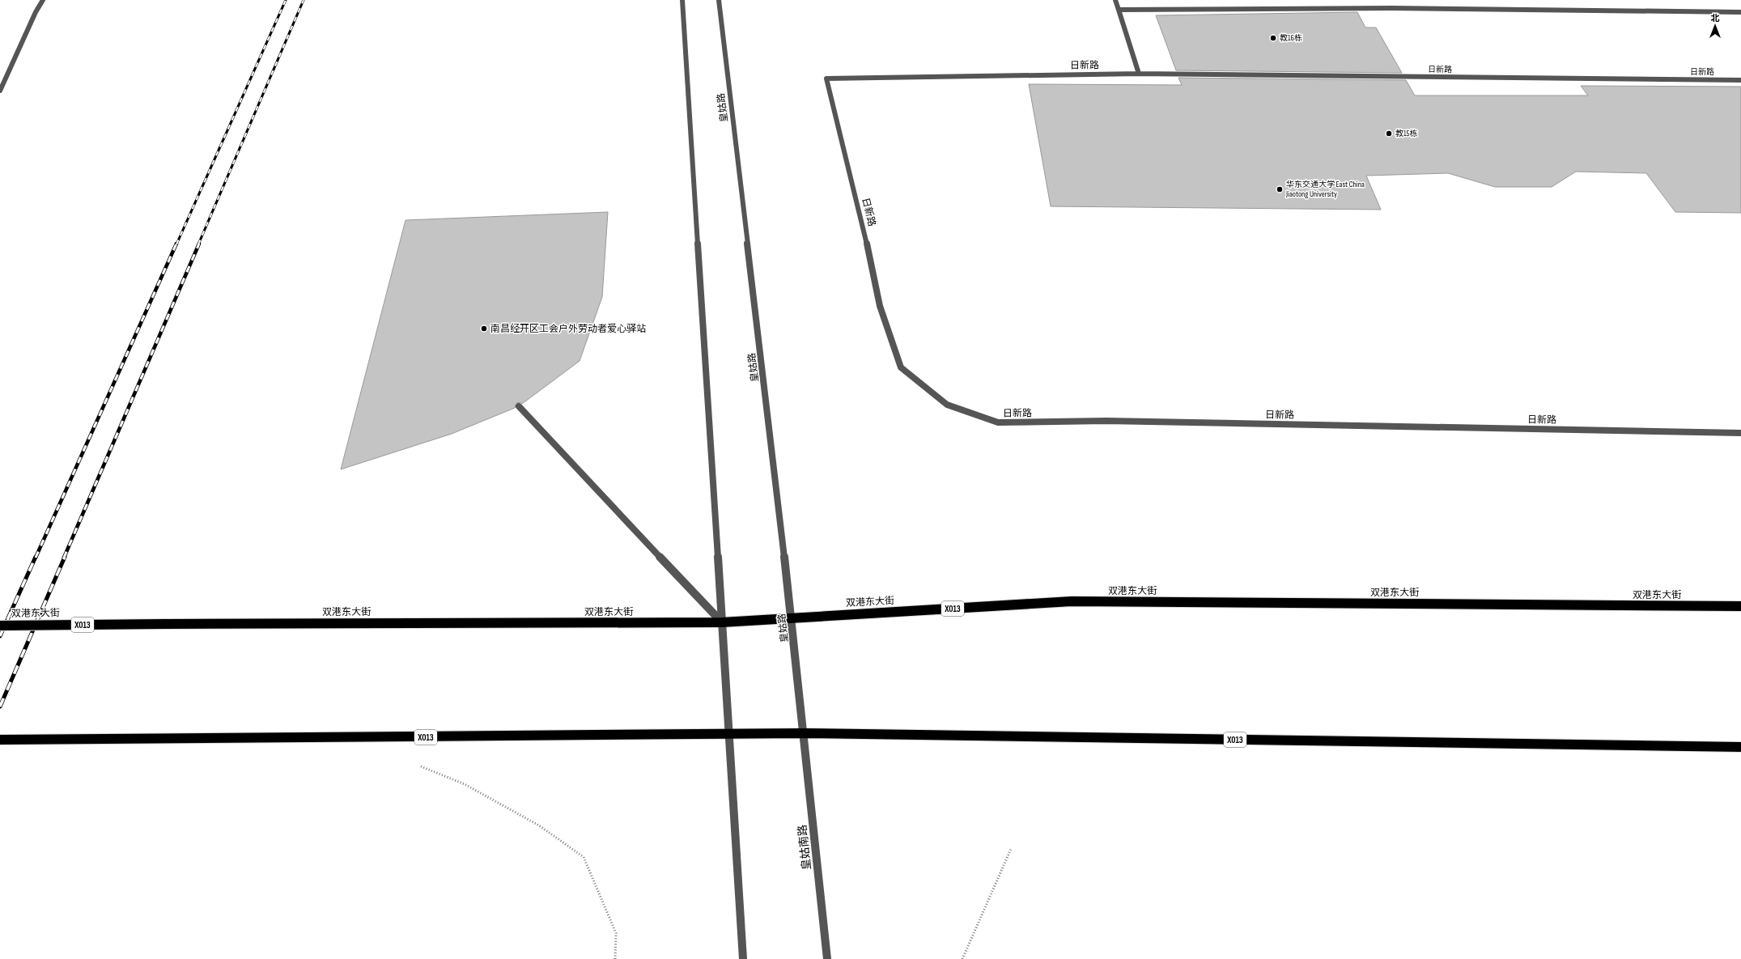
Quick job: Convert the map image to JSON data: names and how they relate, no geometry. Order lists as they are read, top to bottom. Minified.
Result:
{"streets":{"main road":["双港东大街","X013"],"street":["日新路","皇姑路","皇姑南路"]},"crossings":[["皇姑路","双港东大街"],["皇姑路","X013"],["皇姑路","皇姑南路"],["X013","皇姑南路"]],"places":["教16栋","教15栋","华东交通大学 East China Jiaotong University","南昌经开区工会户外劳动者爱心驿站"],"north":"top"}
